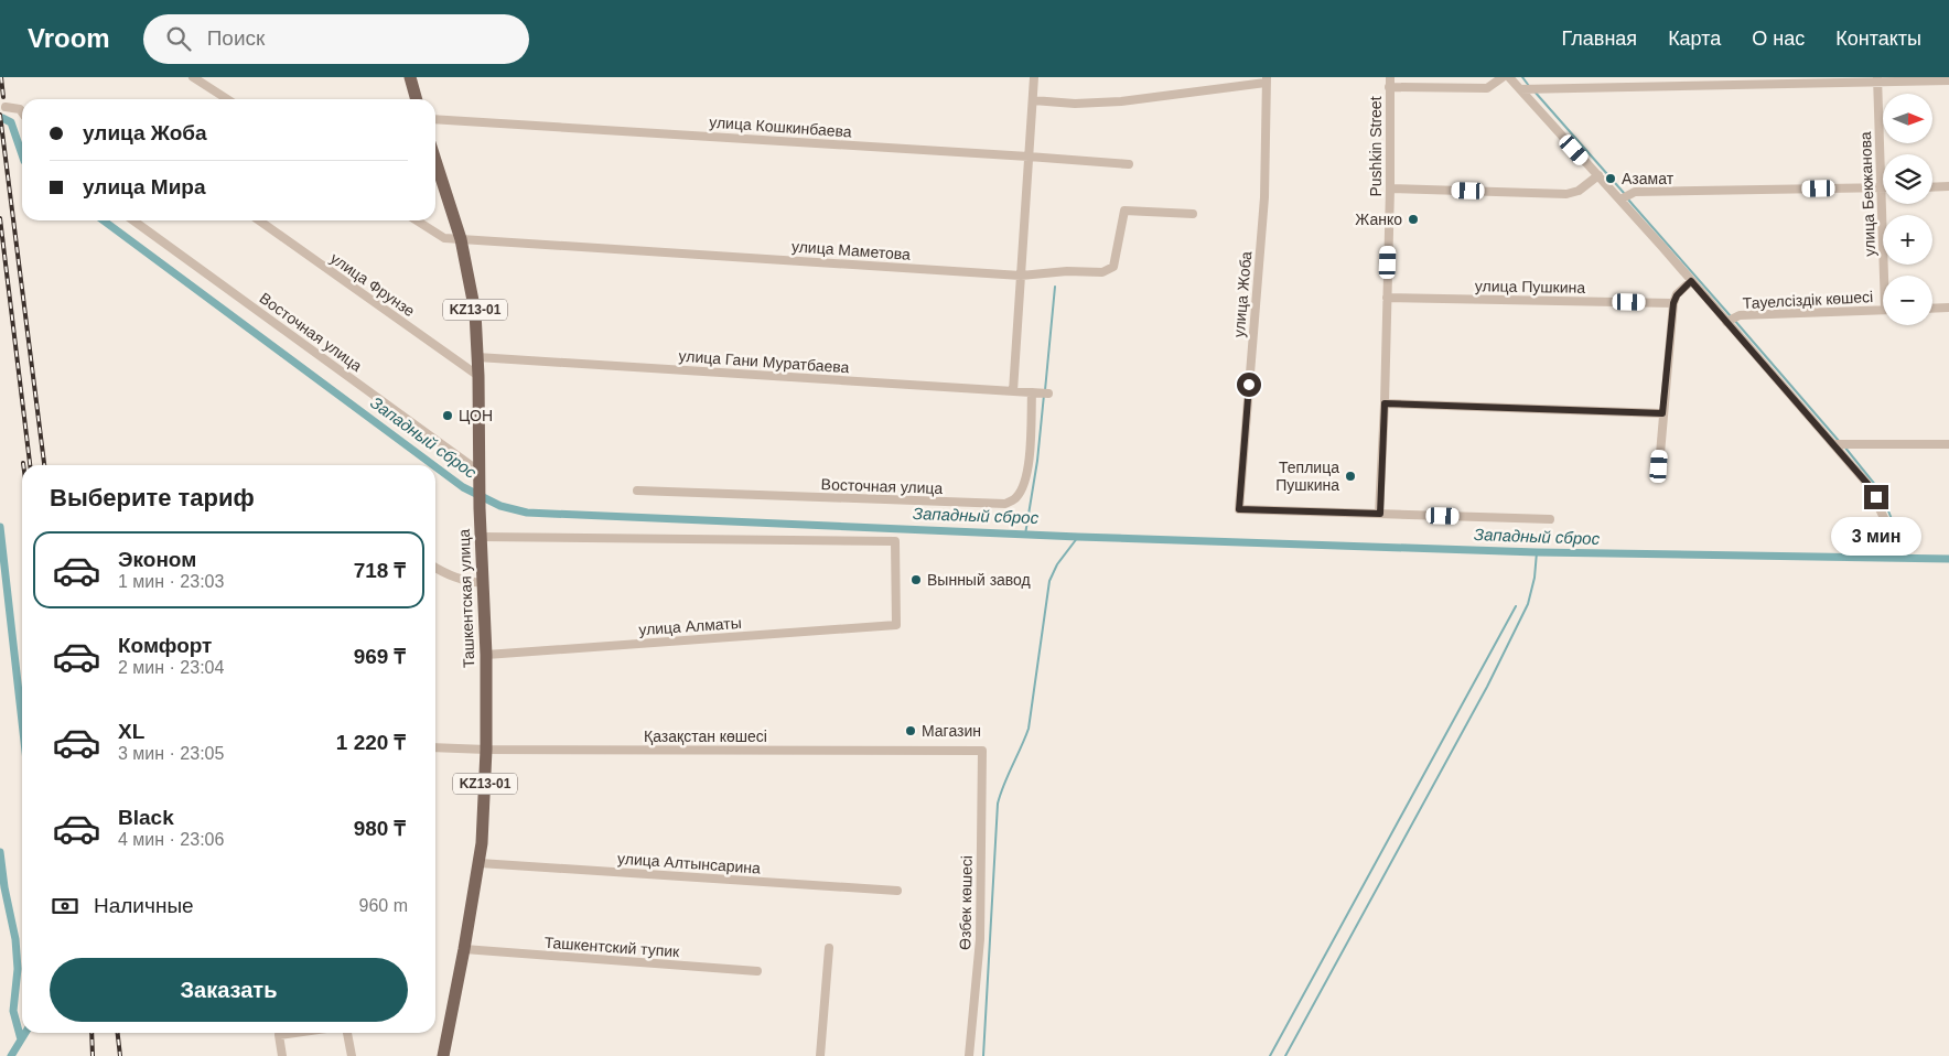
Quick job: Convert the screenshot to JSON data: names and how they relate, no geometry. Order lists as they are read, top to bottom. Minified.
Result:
{"streets":{"main road":["KZ13-01","Ташкентская улица"],"street":["улица Кошкинбаева","Pushkin Street","улица Бекжанова","улица Маметова","улица Фрунзе","улица Пушкина","улица Жоба","Тауелсіздік көшесі","Восточная улица","улица Гани Муратбаева","улица Алматы","Қазақстан көшесі","улица Алтынсарина","Өзбек көшесі","Ташкентский тупик"]},"crossings":[["Pushkin Street","улица Пушкина"],["Pushkin Street","улица Жоба"],["улица Маметова","Ташкентская улица"],["улица Фрунзе","Ташкентская улица"],["Восточная улица","улица Гани Муратбаева"],["Восточная улица","Ташкентская улица"],["улица Гани Муратбаева","Ташкентская улица"],["Ташкентская улица","улица Алматы"],["Ташкентская улица","Қазақстан көшесі"],["Ташкентская улица","улица Алтынсарина"],["Ташкентская улица","Ташкентский тупик"],["Қазақстан көшесі","Өзбек көшесі"]],"water":["Западный сброс"],"places":["Азамат","Жанко","ЦОН","Теплица Пушкина","Вынный завод","Магазин"],"north":"right","page":{"header":"Vroom","search":"Поиск","nav":["Главная","Карта","О нас","Контакты"],"map_buttons":["+","−"],"banner":["улица Жоба","улица Мира"],"heading":"Выберите тариф","bubble":"3 мин","list":[{"name":"Эконом","note":"1 мин · 23:03","value":"718 ₸"},{"name":"Комфорт","note":"2 мин · 23:04","value":"969 ₸"},{"name":"XL","note":"3 мин · 23:05","value":"1 220 ₸"},{"name":"Black","note":"4 мин · 23:06","value":"980 ₸"}],"pay":["Наличные","960 m"],"buttons":"Заказать"}}
